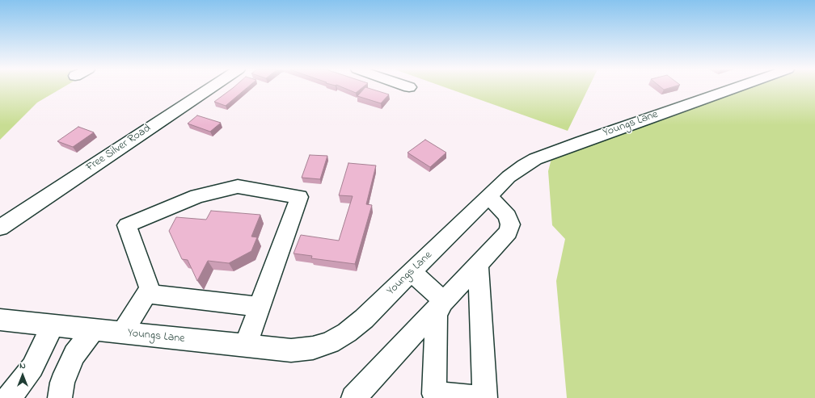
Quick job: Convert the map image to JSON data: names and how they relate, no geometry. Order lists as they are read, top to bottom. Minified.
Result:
{"streets":{"street":["Youngs Lane","Free Silver Road"]},"north":"top"}
